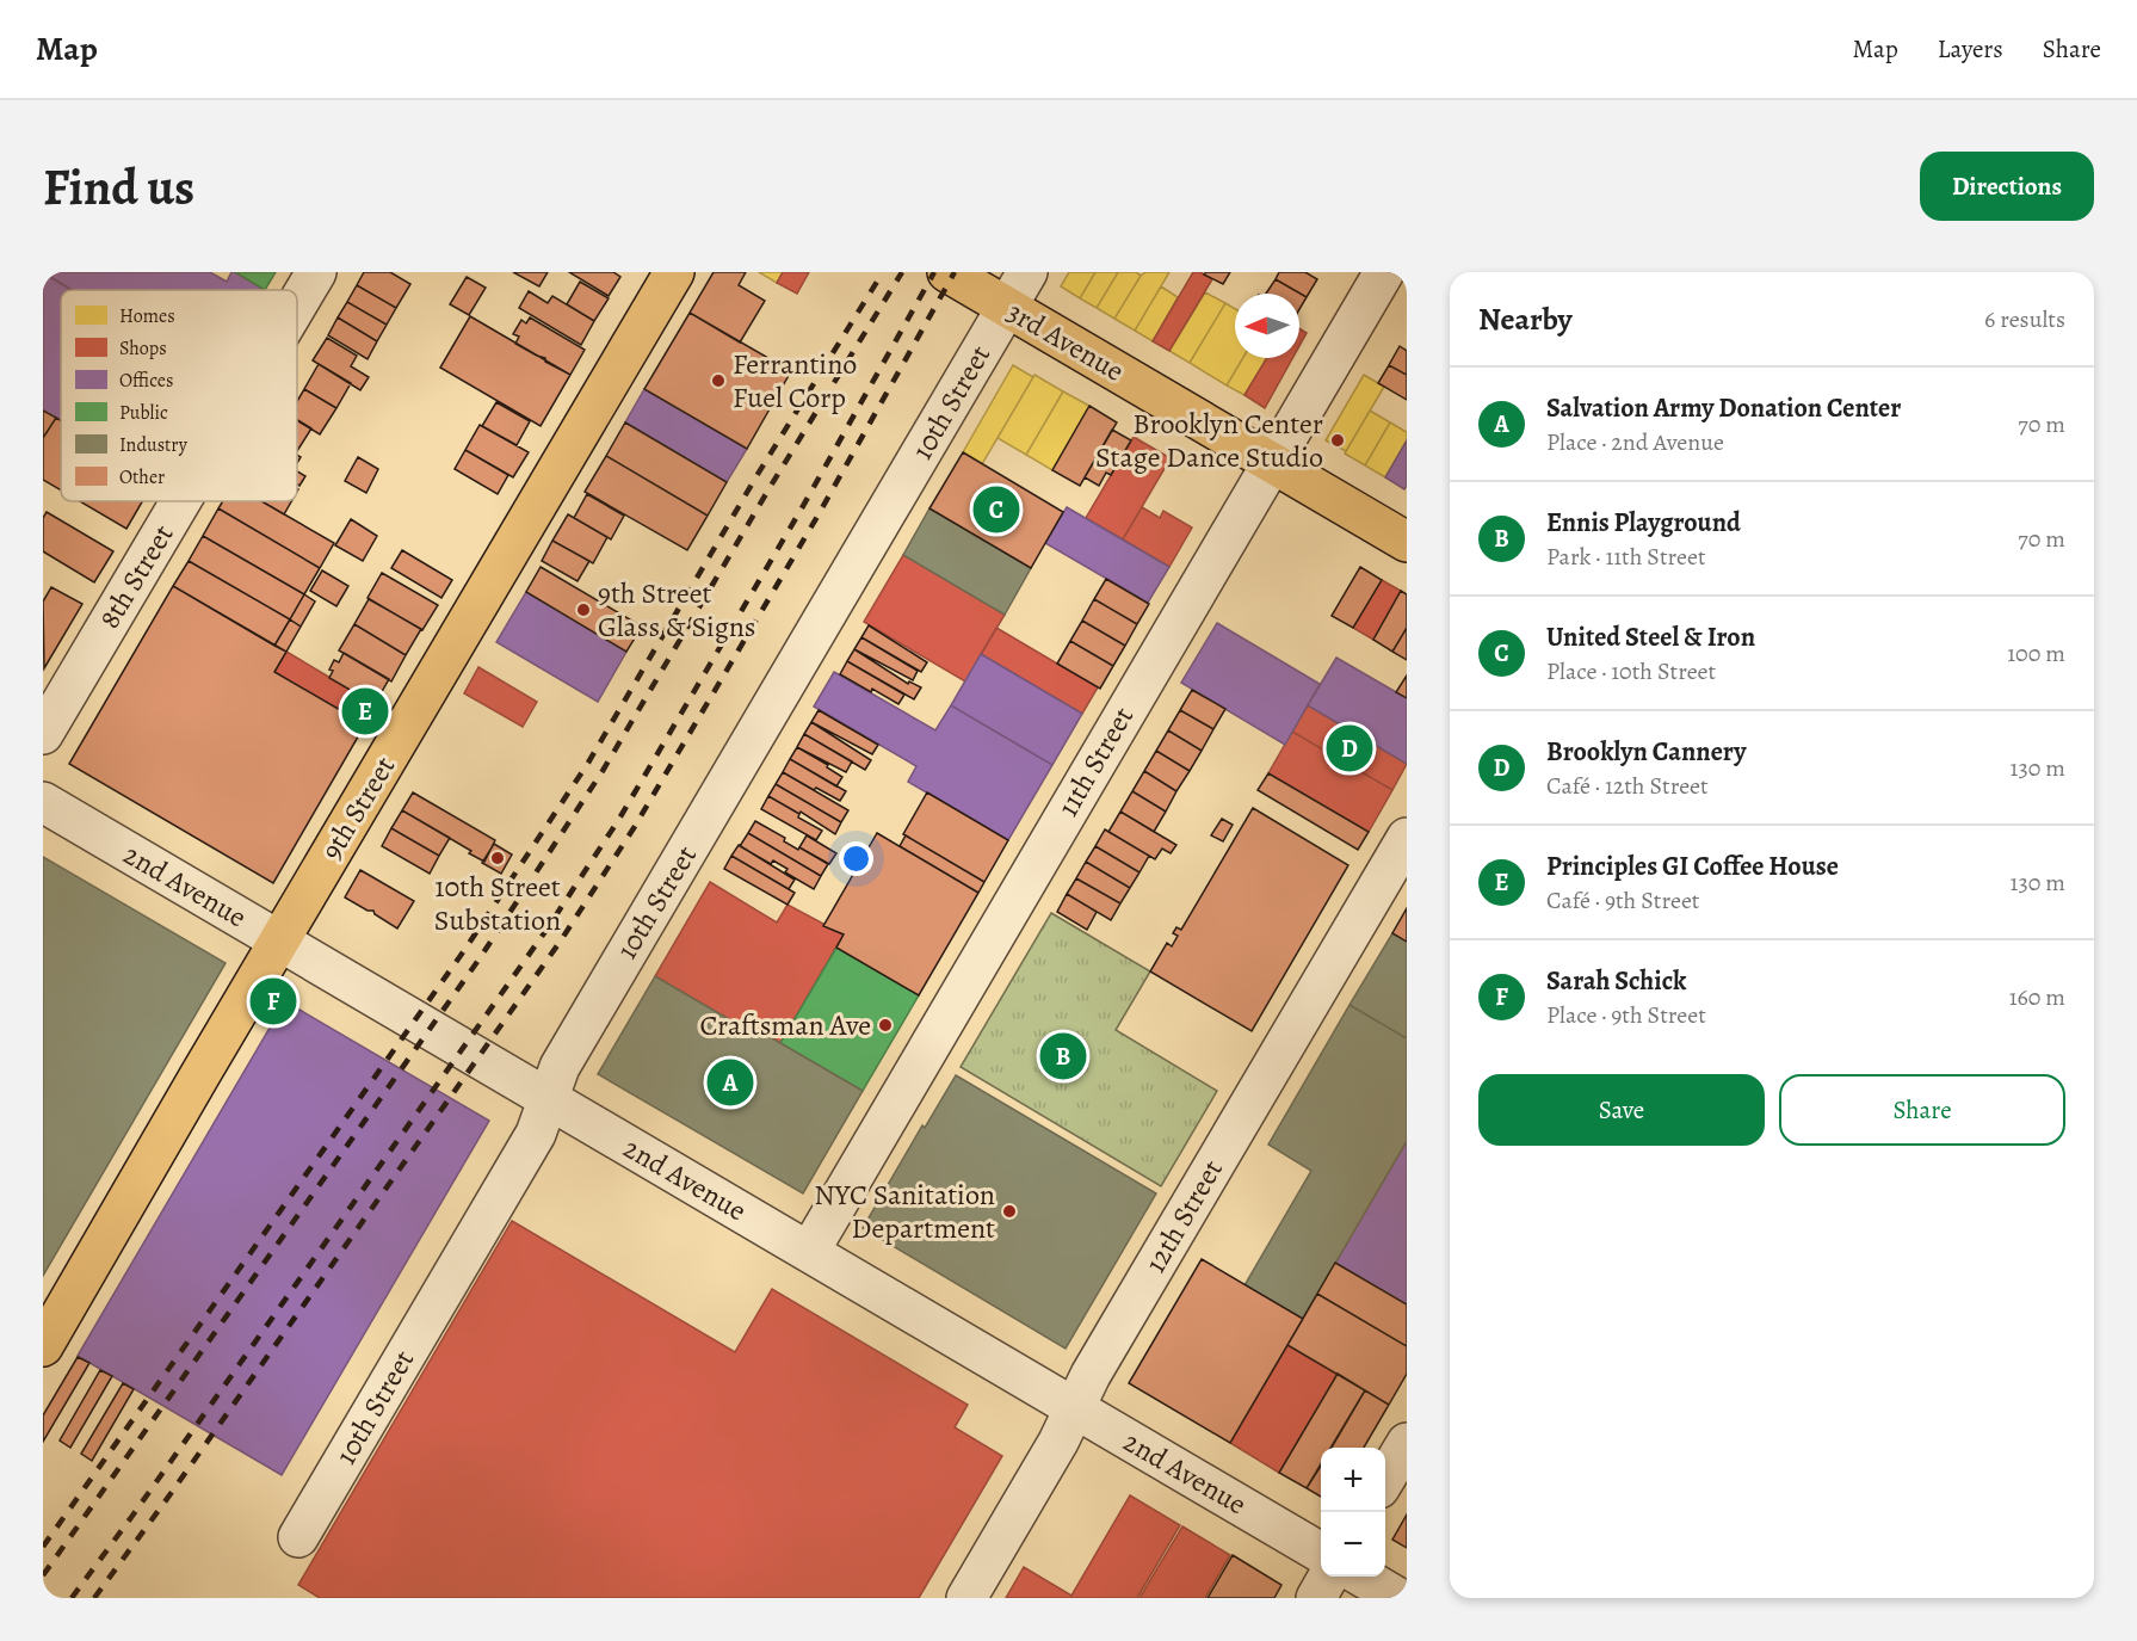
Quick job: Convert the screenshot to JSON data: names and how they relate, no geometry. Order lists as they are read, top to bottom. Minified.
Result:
{"streets":{"main road":["3rd Avenue","9th Street"],"street":["10th Street","8th Street","11th Street","2nd Avenue","12th Street"]},"crossings":[["3rd Avenue","10th Street"],["3rd Avenue","11th Street"],["10th Street","2nd Avenue"],["11th Street","2nd Avenue"],["9th Street","2nd Avenue"],["2nd Avenue","12th Street"]],"places":["Ferrantino Fuel Corp","Brooklyn Center Stage Dance Studio","9th Street Glass & Signs","10th Street Substation","Craftsman Ave","NYC Sanitation Department"],"legend":["Homes","Shops","Offices","Public","Industry","Other"],"north":"left","page":{"header":"Map","nav":["Map","Layers","Share"],"buttons":["Directions",["Save","Share"]],"title":"Find us","heading":["Nearby","6 results"],"list":[{"mark":"A","name":"Salvation Army Donation Center","note":"Place · 2nd Avenue","value":"70 m"},{"mark":"B","name":"Ennis Playground","note":"Park · 11th Street","value":"70 m"},{"mark":"C","name":"United Steel & Iron","note":"Place · 10th Street","value":"100 m"},{"mark":"D","name":"Brooklyn Cannery","note":"Café · 12th Street","value":"130 m"},{"mark":"E","name":"Principles GI Coffee House","note":"Café · 9th Street","value":"130 m"},{"mark":"F","name":"Sarah Schick","note":"Place · 9th Street","value":"160 m"}],"pins":["C","E","D","F","B","A"],"map_buttons":["+","−"]}}
